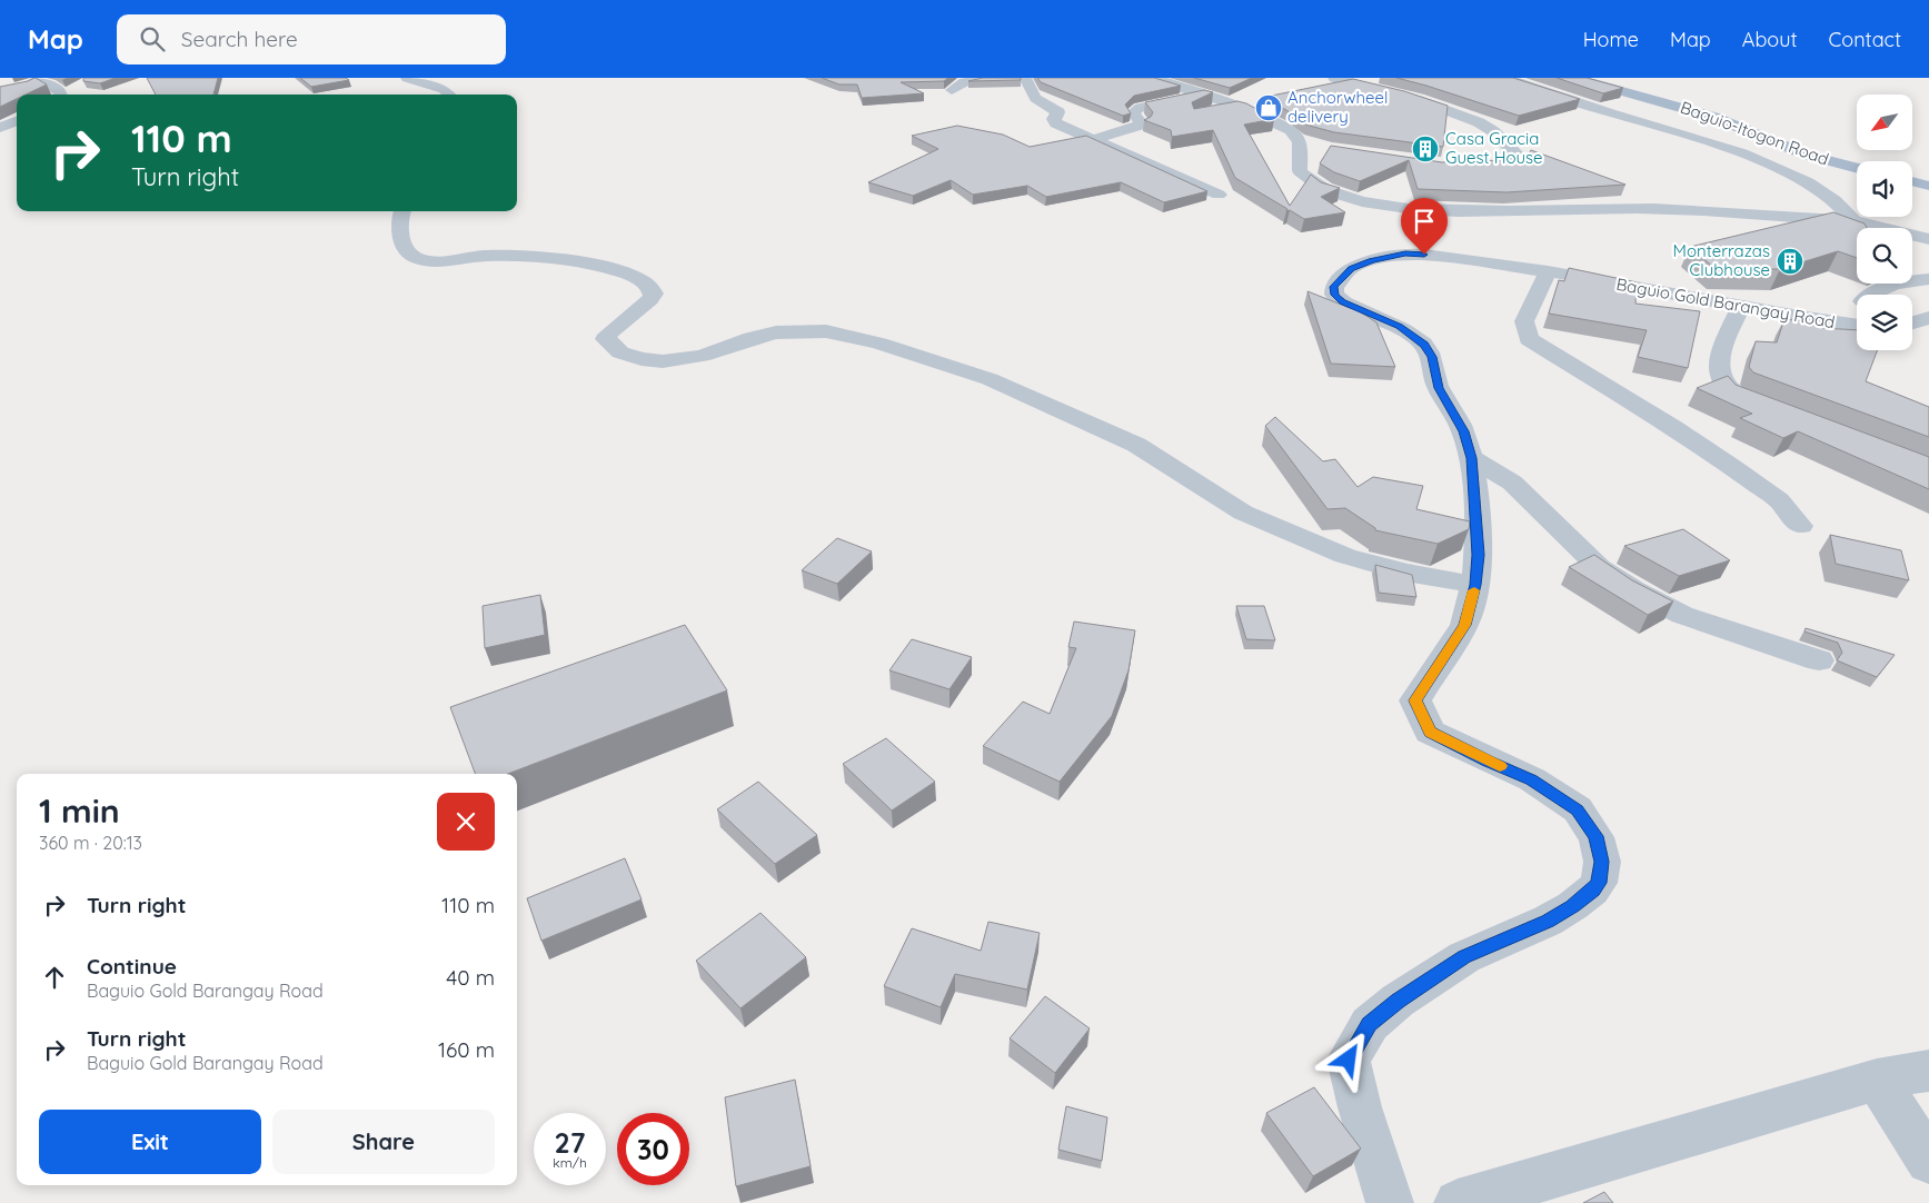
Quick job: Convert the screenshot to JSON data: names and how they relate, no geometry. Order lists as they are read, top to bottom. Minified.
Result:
{"streets":{"main road":["Baguio-Itogon Road"],"street":["Baguio Gold Barangay Road"]},"places":{"shop":["Anchorwheel delivery"],"building":["Casa Gracia Guest House","Monterrazas Clubhouse"]},"north":"bottom left","page":{"header":"Map","search":"Search here","nav":["Home","Map","About","Contact"],"turn":["110 m","Turn right"],"heading":["1 min","360 m · 20:13"],"list":[{"name":"Turn right","value":"110 m"},{"name":"Continue","note":"Baguio Gold Barangay Road","value":"40 m"},{"name":"Turn right","note":"Baguio Gold Barangay Road","value":"160 m"}],"buttons":["Exit","Share"],"speed":"27 km/h","limit":"30"}}
